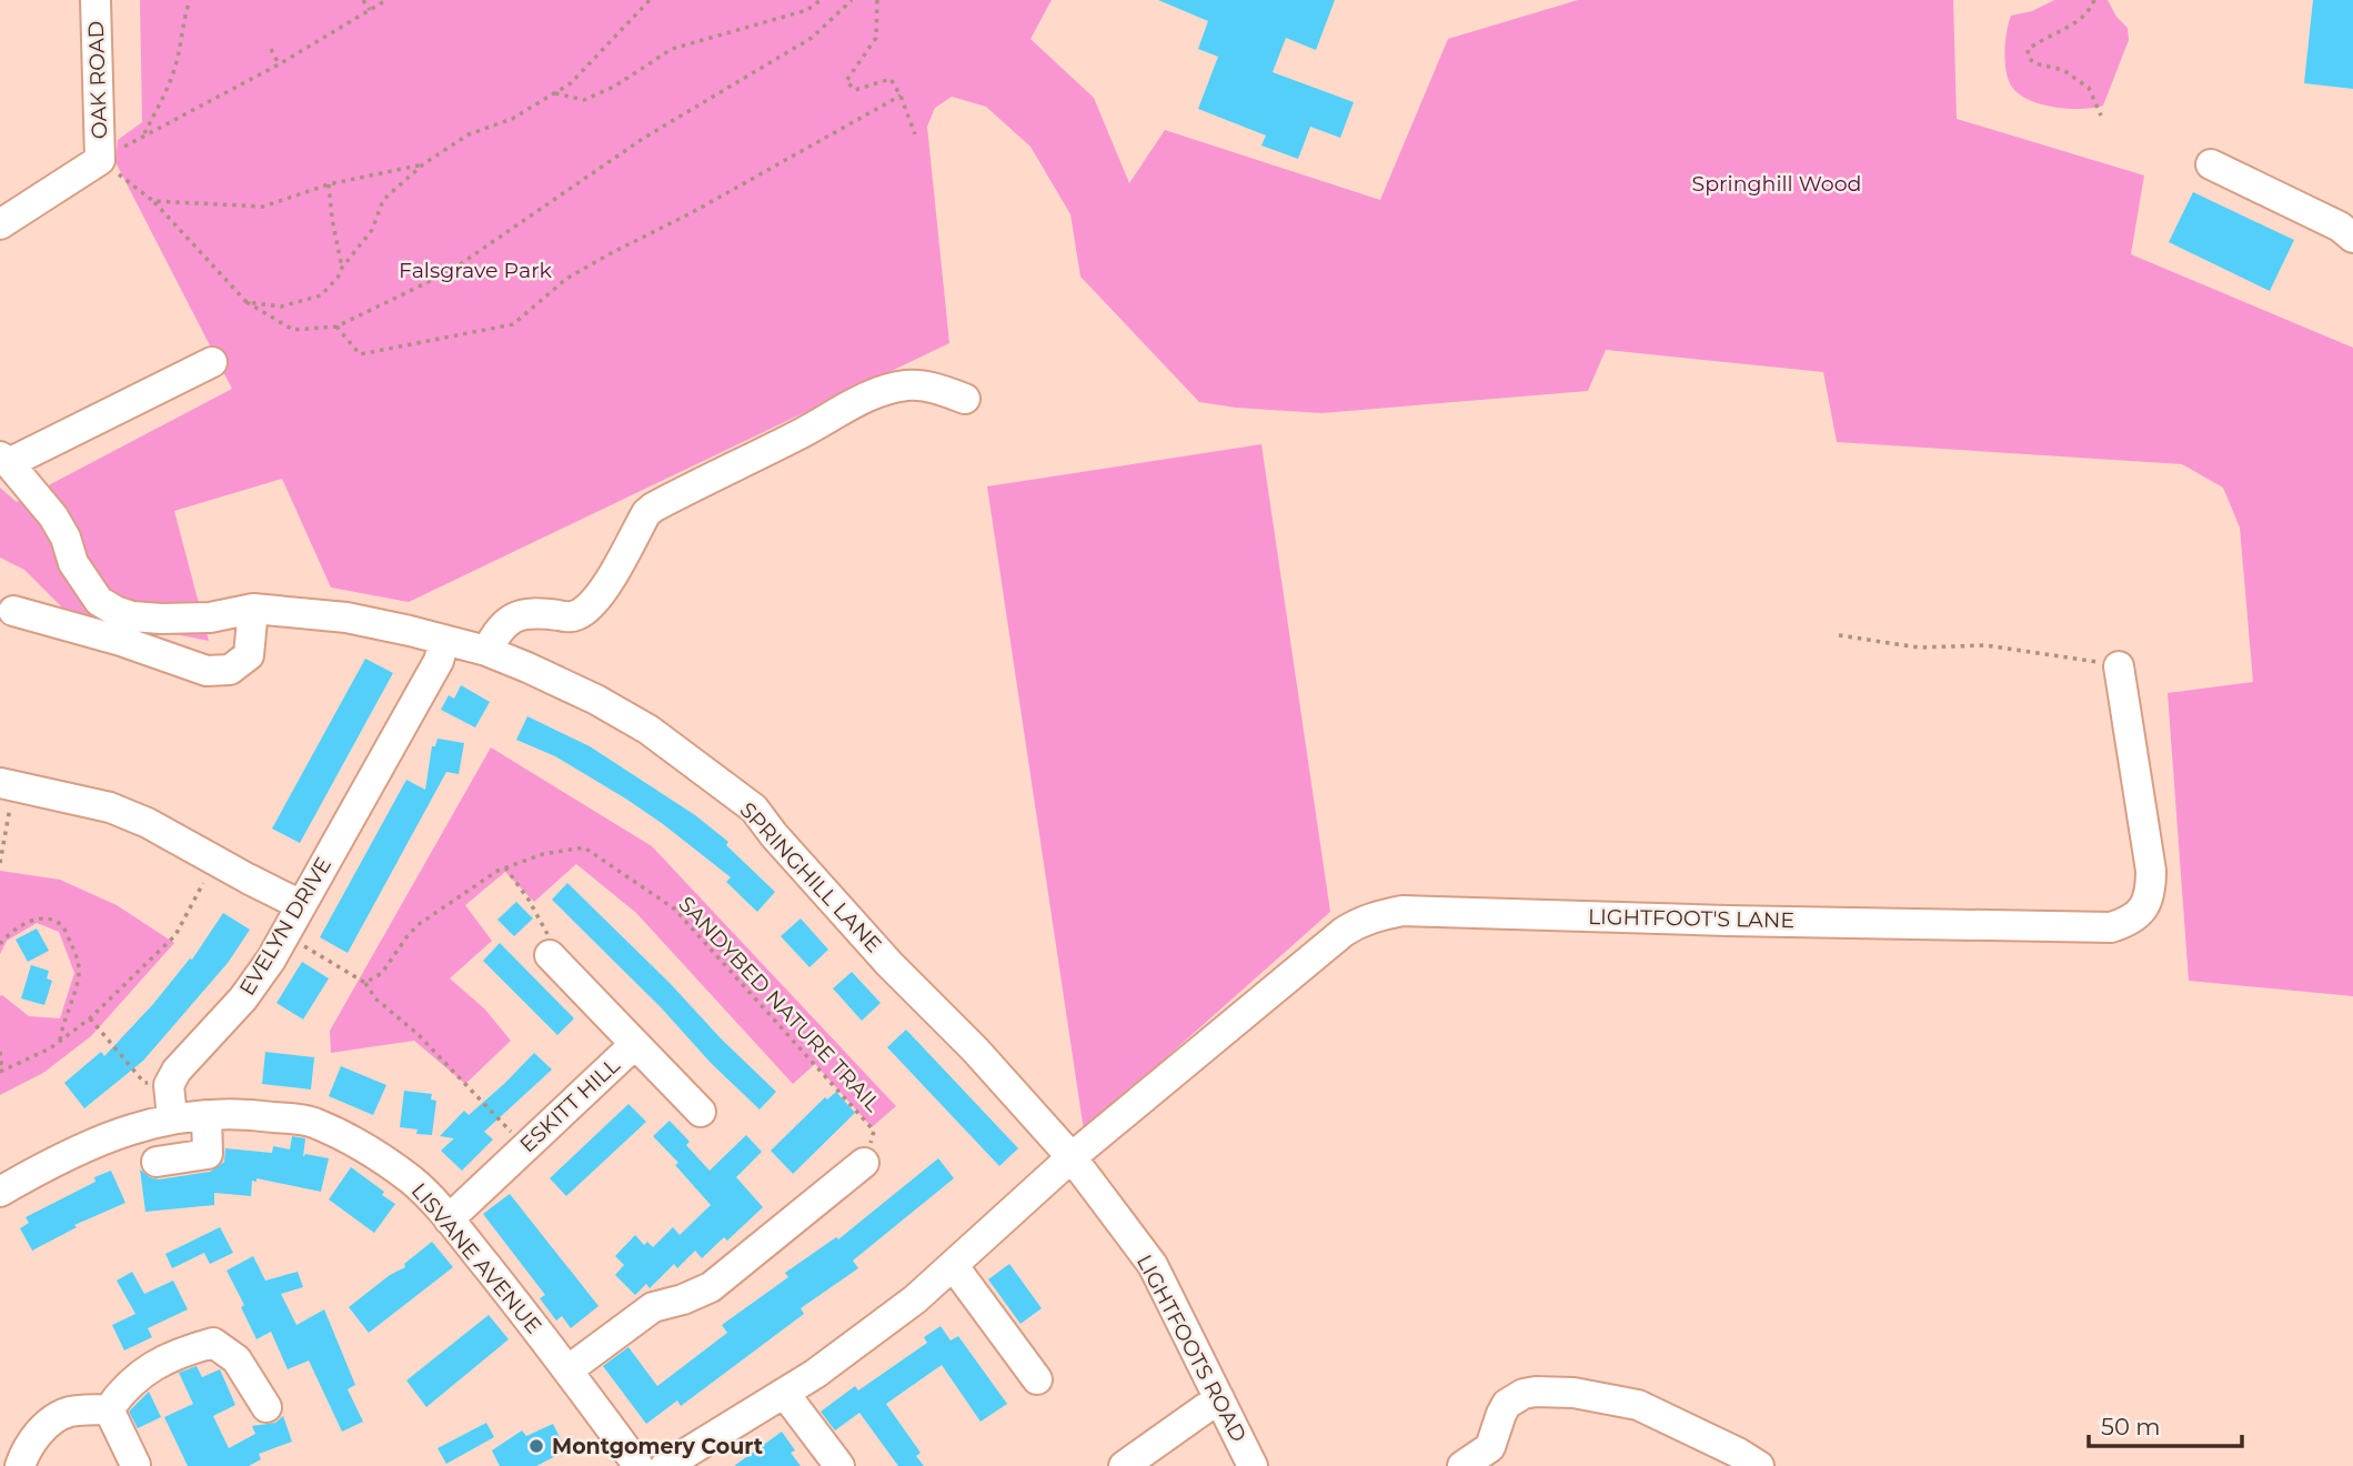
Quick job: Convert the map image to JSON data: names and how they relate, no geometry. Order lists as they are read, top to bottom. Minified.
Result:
{"streets":{"street":["OAK ROAD","SPRINGHILL LANE","LIGHTFOOT'S LANE","EVELYN DRIVE","ESKITT HILL","LISVANE AVENUE","LIGHTFOOTS ROAD"],"path":["SANDYBED NATURE TRAIL"]},"crossings":[["SPRINGHILL LANE","LIGHTFOOT'S LANE"],["SPRINGHILL LANE","EVELYN DRIVE"],["SPRINGHILL LANE","LIGHTFOOTS ROAD"],["LIGHTFOOT'S LANE","LIGHTFOOTS ROAD"],["ESKITT HILL","LISVANE AVENUE"]],"parks":["Springhill Wood","Falsgrave Park"],"places":["Montgomery Court"],"scale_bar":"50 m"}
